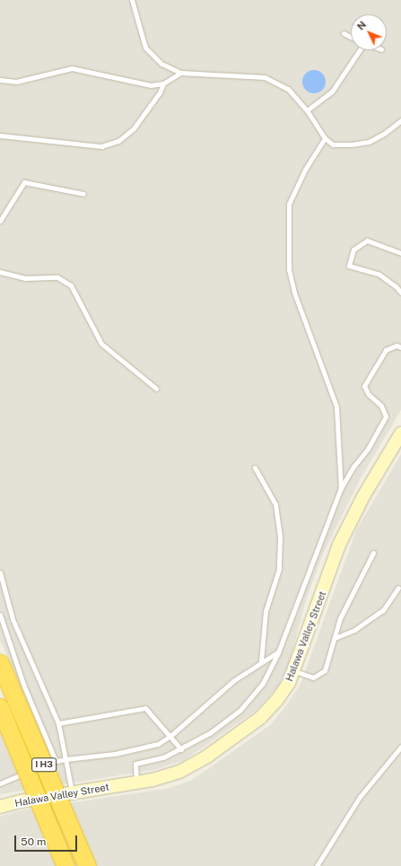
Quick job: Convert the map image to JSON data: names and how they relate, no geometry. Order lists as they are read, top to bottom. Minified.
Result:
{"streets":{"highway":["I H3"],"street":["Halawa Valley Street"]},"scale_bar":"50 m","north":"top left"}
